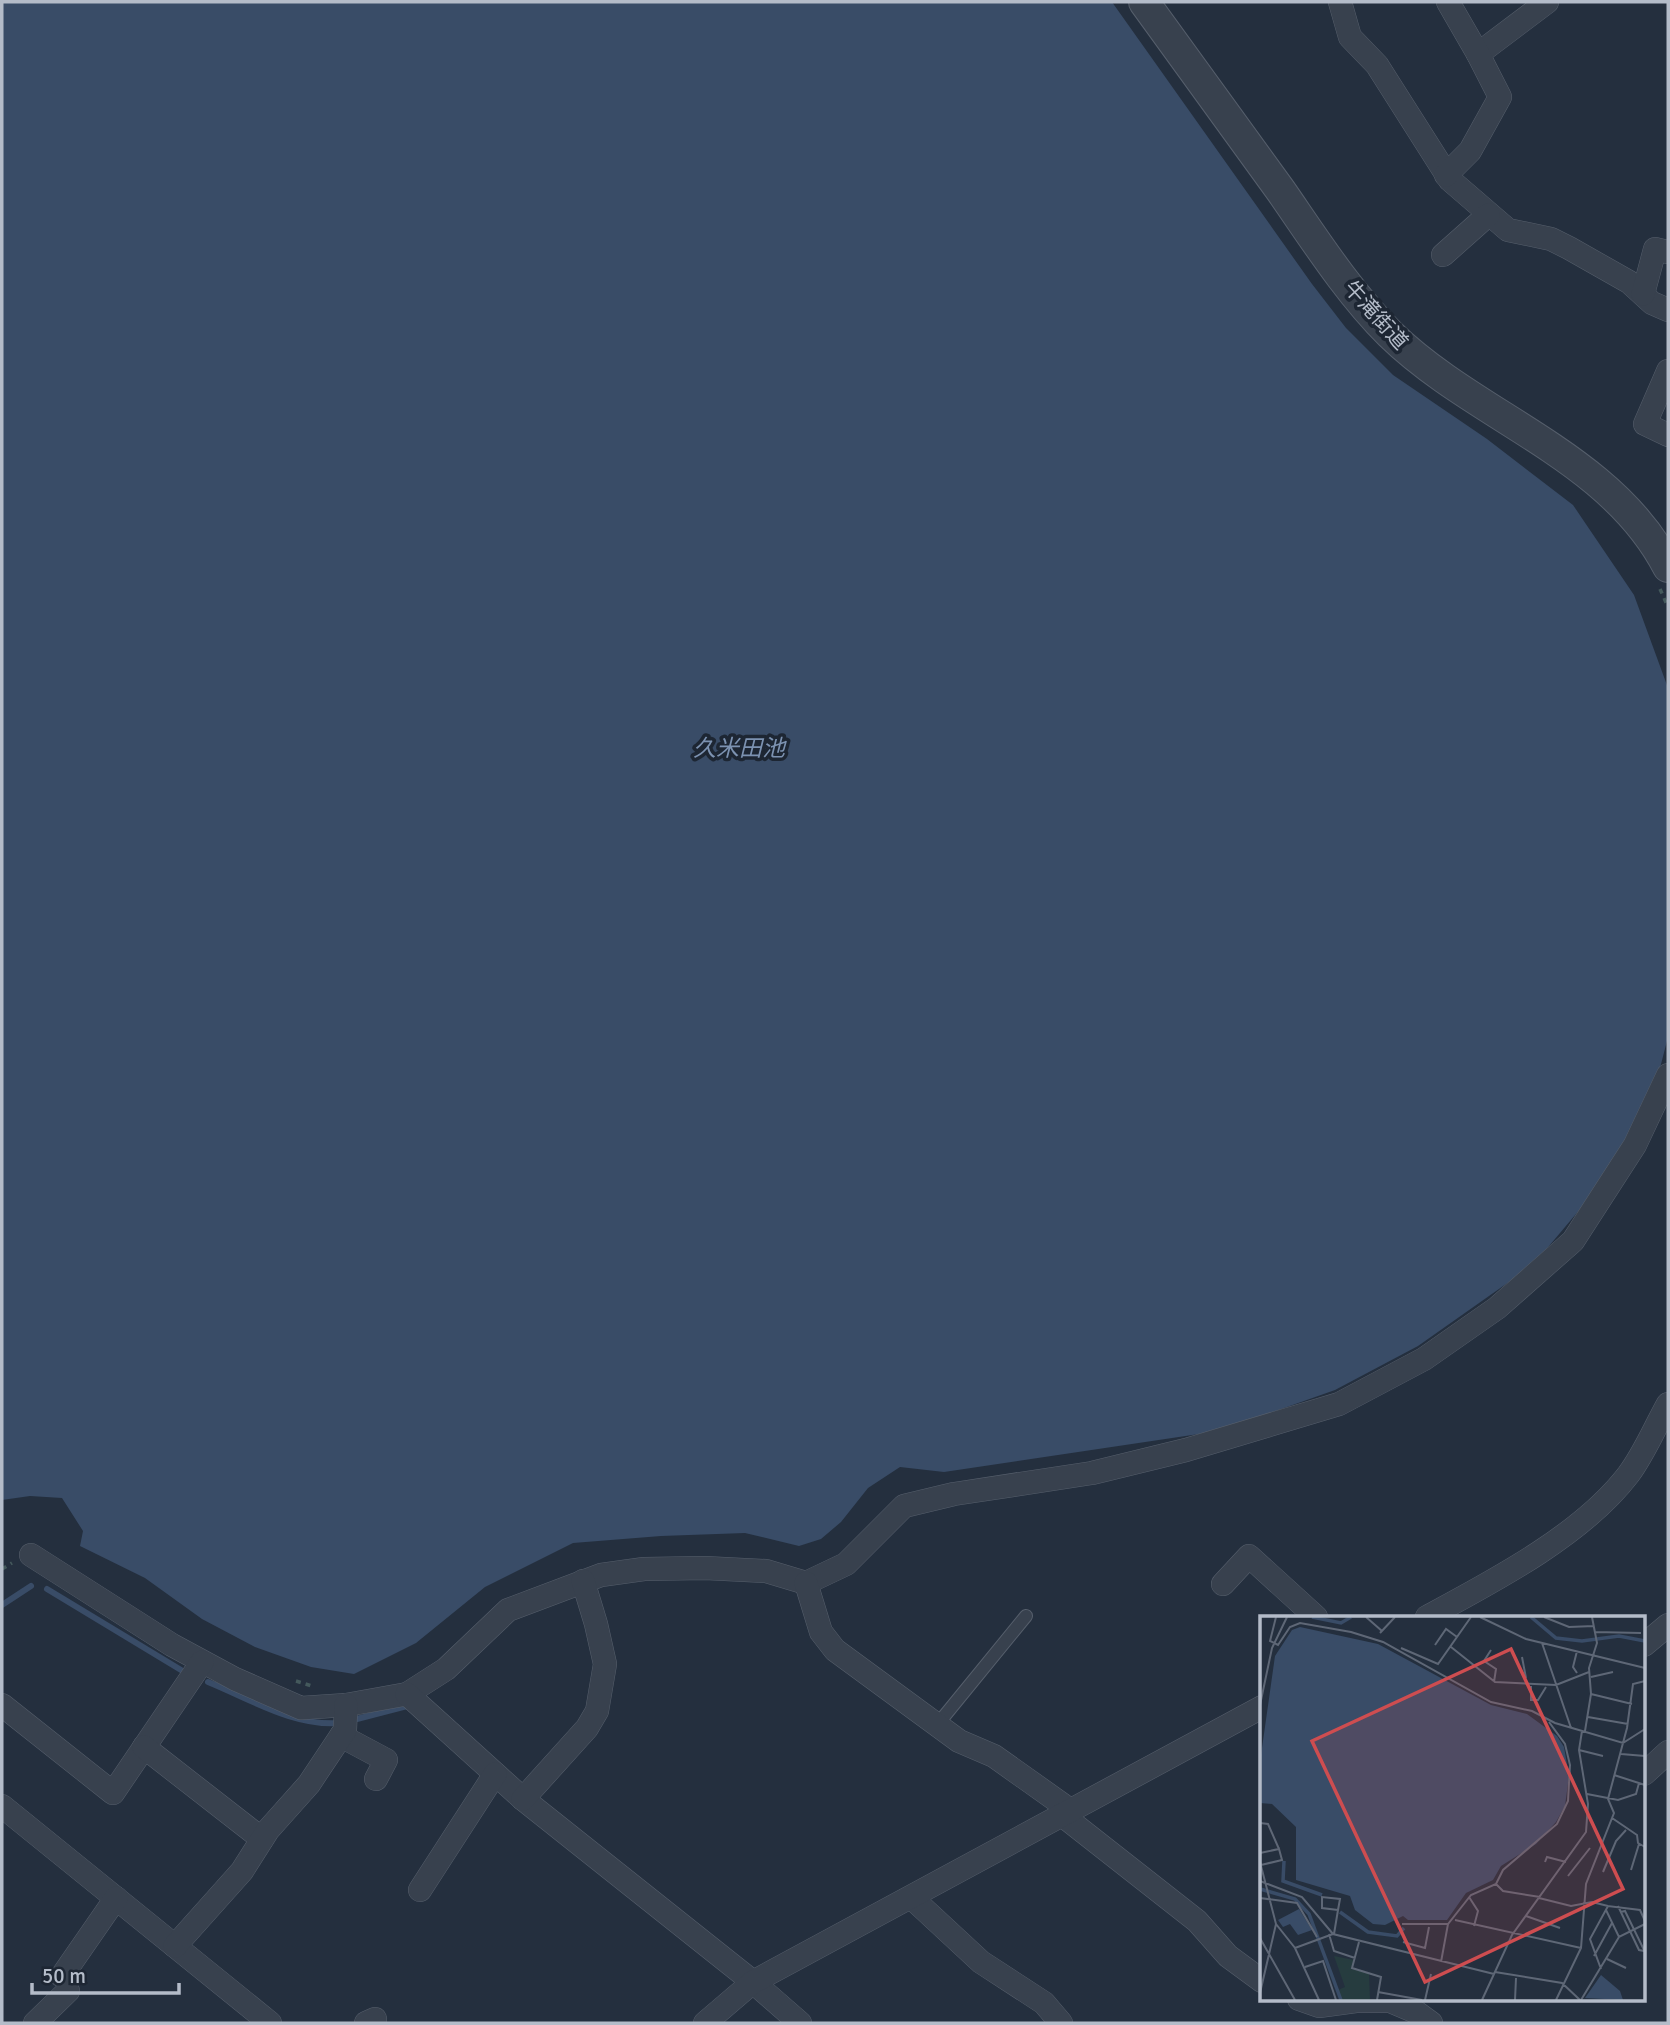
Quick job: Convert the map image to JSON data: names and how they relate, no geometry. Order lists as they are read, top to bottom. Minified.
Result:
{"streets":{"street":["牛滝街道"]},"water":["久米田池"],"scale_bar":"50 m"}
